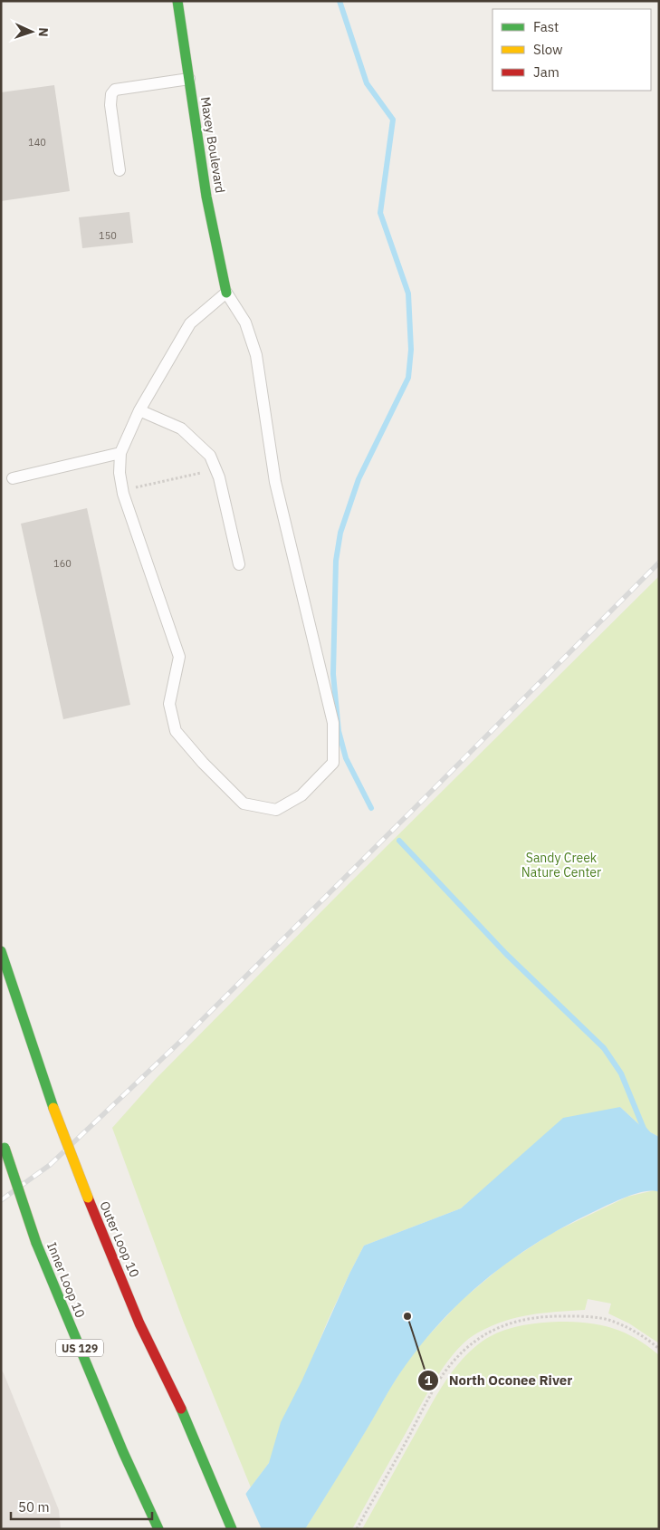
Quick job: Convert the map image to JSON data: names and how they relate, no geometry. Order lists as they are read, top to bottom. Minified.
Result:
{"streets":{"main road":["Maxey Boulevard","Outer Loop 10","Inner Loop 10","US 129"]},"parks":["Sandy Creek Nature Center"],"places":["North Oconee River"],"house_numbers":["140","150","160"],"legend":["Fast","Slow","Jam"],"scale_bar":"50 m","north":"right"}
